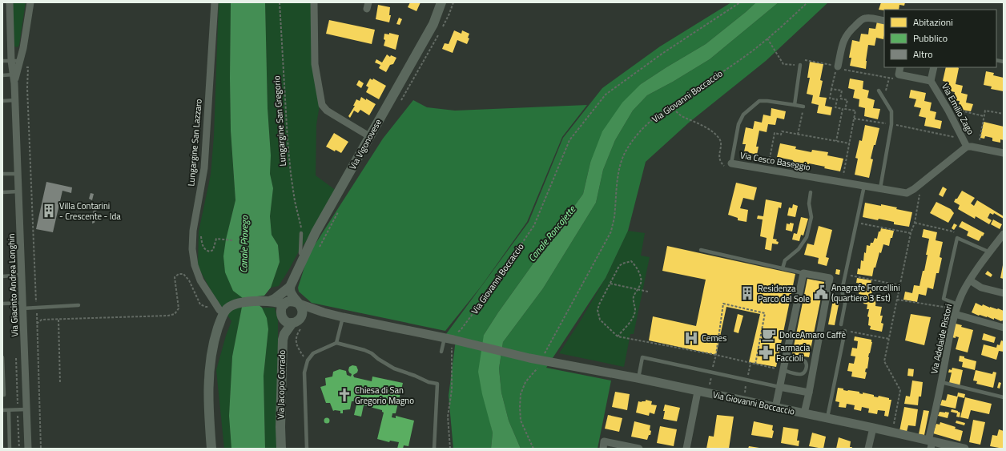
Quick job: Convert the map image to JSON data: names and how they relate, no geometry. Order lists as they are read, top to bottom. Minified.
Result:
{"streets":{"main road":["Via Vigonovese","Via Jacopo Corrado"],"street":["Via Giovanni Boccaccio","Via Emilio Zago","Lungargine San Lazzaro","Via Cesco Baseggio","Via Giacinto Andrea Longhin","Via Adelaide Ristori"],"path":["Lungargine San Gregorio"]},"crossings":[["Via Giovanni Boccaccio","Via Adelaide Ristori"],["Via Emilio Zago","Via Cesco Baseggio"],["Via Vigonovese","Via Jacopo Corrado"]],"water":["Canale Roncajette","Canale Piovego"],"places":{"building":["Villa Contarini - Crescente - Ida","Residenza Parco del Sole"],"public building":["Anagrafe Forcellini (quartiere 3 Est)"],"cafe":["DolceAmaro Caffè"],"hospital":["Cemes"],"pharmacy":["Farmacia Faccioli"],"church":["Chiesa di San Gregorio Magno"]},"legend":["Abitazioni","Pubblico","Altro"]}
